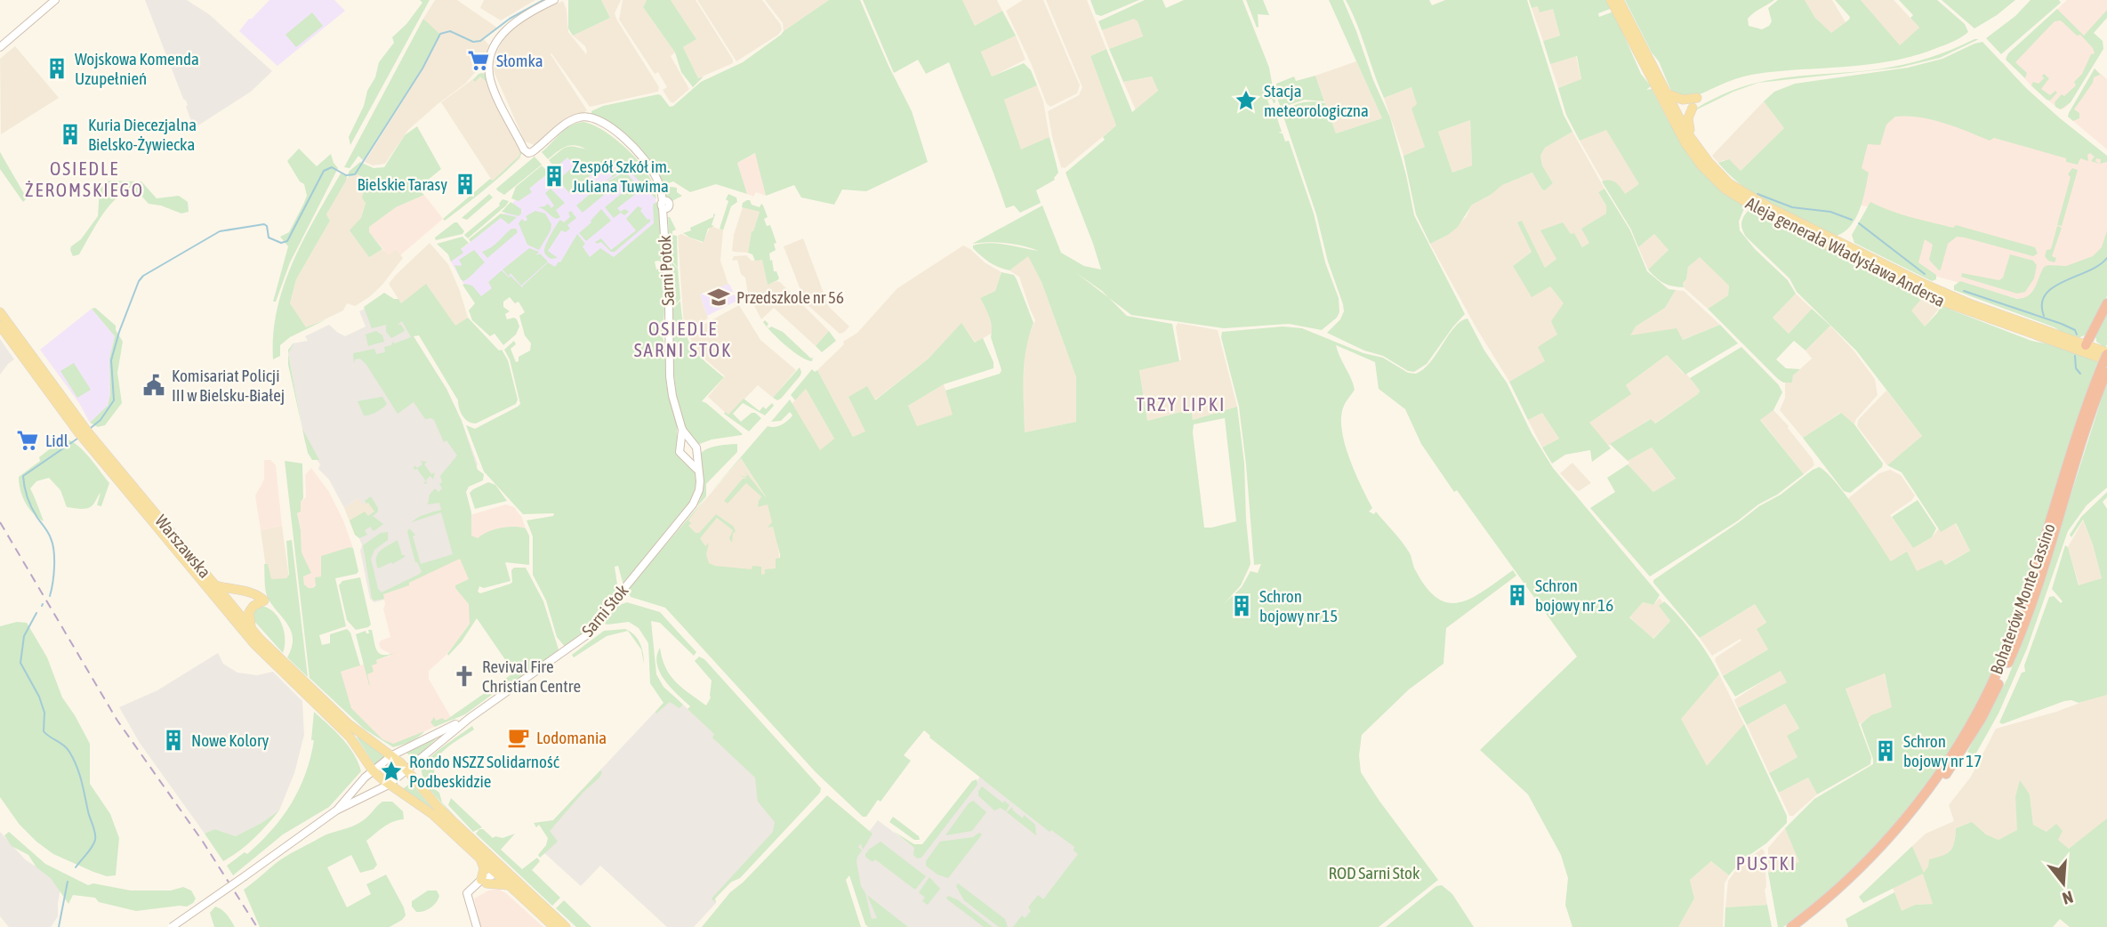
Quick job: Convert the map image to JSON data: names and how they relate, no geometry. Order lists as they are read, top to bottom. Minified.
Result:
{"streets":{"highway":["Bohaterów Monte Cassino"],"main road":["Aleja generała Władysława Andersa","Warszawska"],"street":["Sarni Potok","Sarni Stok"]},"crossings":[["Aleja generała Władysława Andersa","Bohaterów Monte Cassino"],["Sarni Potok","Sarni Stok"],["Warszawska","Sarni Stok"]],"districts":["OSIEDLE ŻEROMSKIEGO","OSIEDLE SARNI STOK","TRZY LIPKI","PUSTKI"],"parks":["ROD Sarni Stok"],"places":{"supermarket":["Słomka","Lidl"],"building":["Wojskowa Komenda Uzupełnień","Kuria Diecezjalna Bielsko-Żywiecka","Zespół Szkół im. Juliana Tuwima","Bielskie Tarasy","Schron bojowy nr 16","Schron bojowy nr 15","Nowe Kolory","Schron bojowy nr 17"],"place":["Stacja meteorologiczna","Rondo NSZZ Solidarność Podbeskidzie"],"school or university":["Przedszkole nr 56"],"public building":["Komisariat Policji III w Bielsku-Białej"],"church":["Revival Fire Christian Centre"],"cafe":["Lodomania"]},"north":"bottom"}
